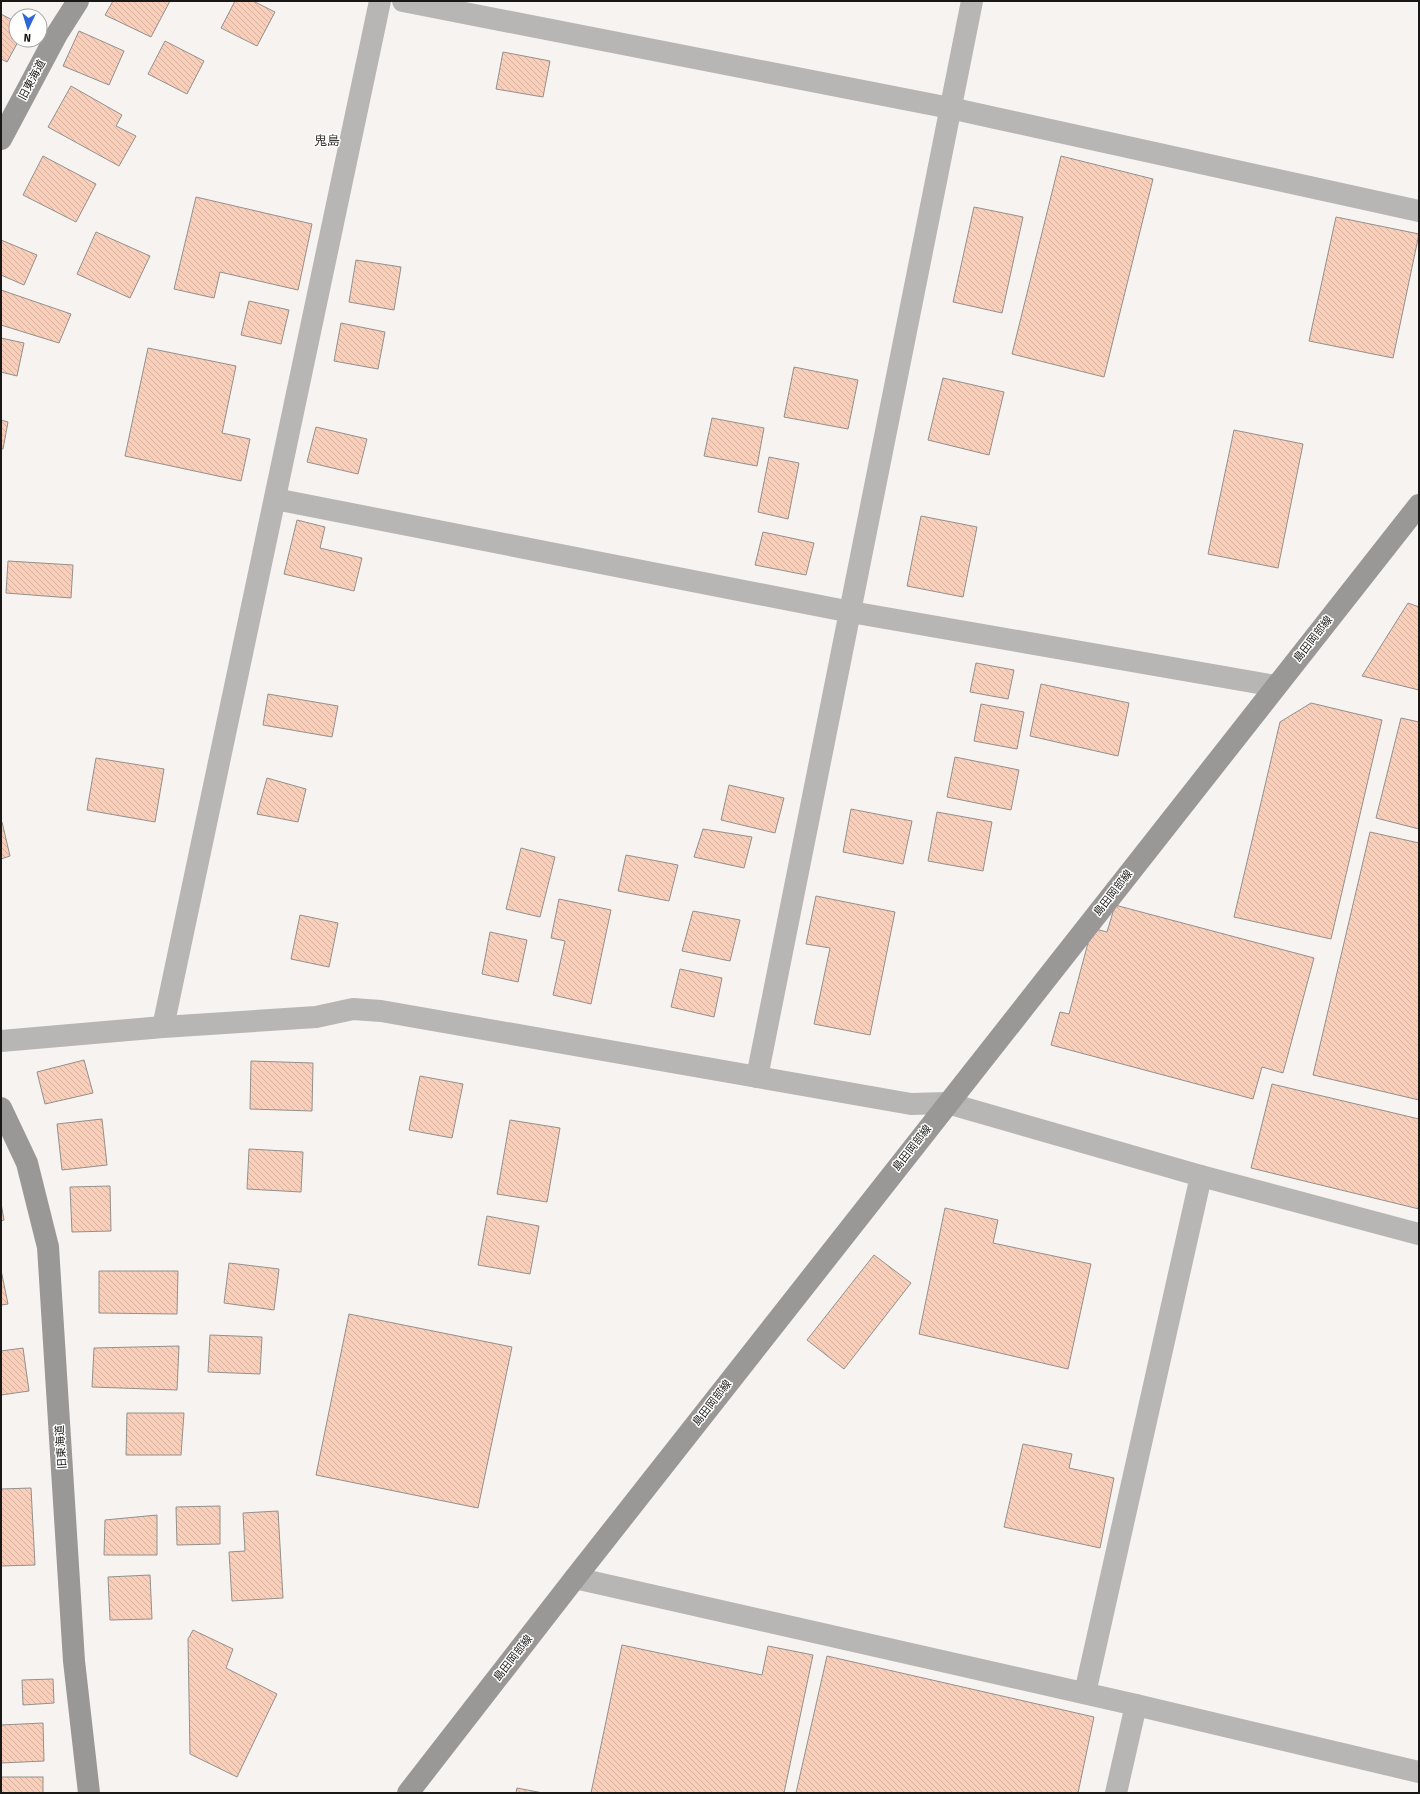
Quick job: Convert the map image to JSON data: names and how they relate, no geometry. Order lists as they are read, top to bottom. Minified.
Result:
{"streets":{"main road":["旧東海道","島田岡部線"]},"districts":["鬼島"],"north":"bottom"}
